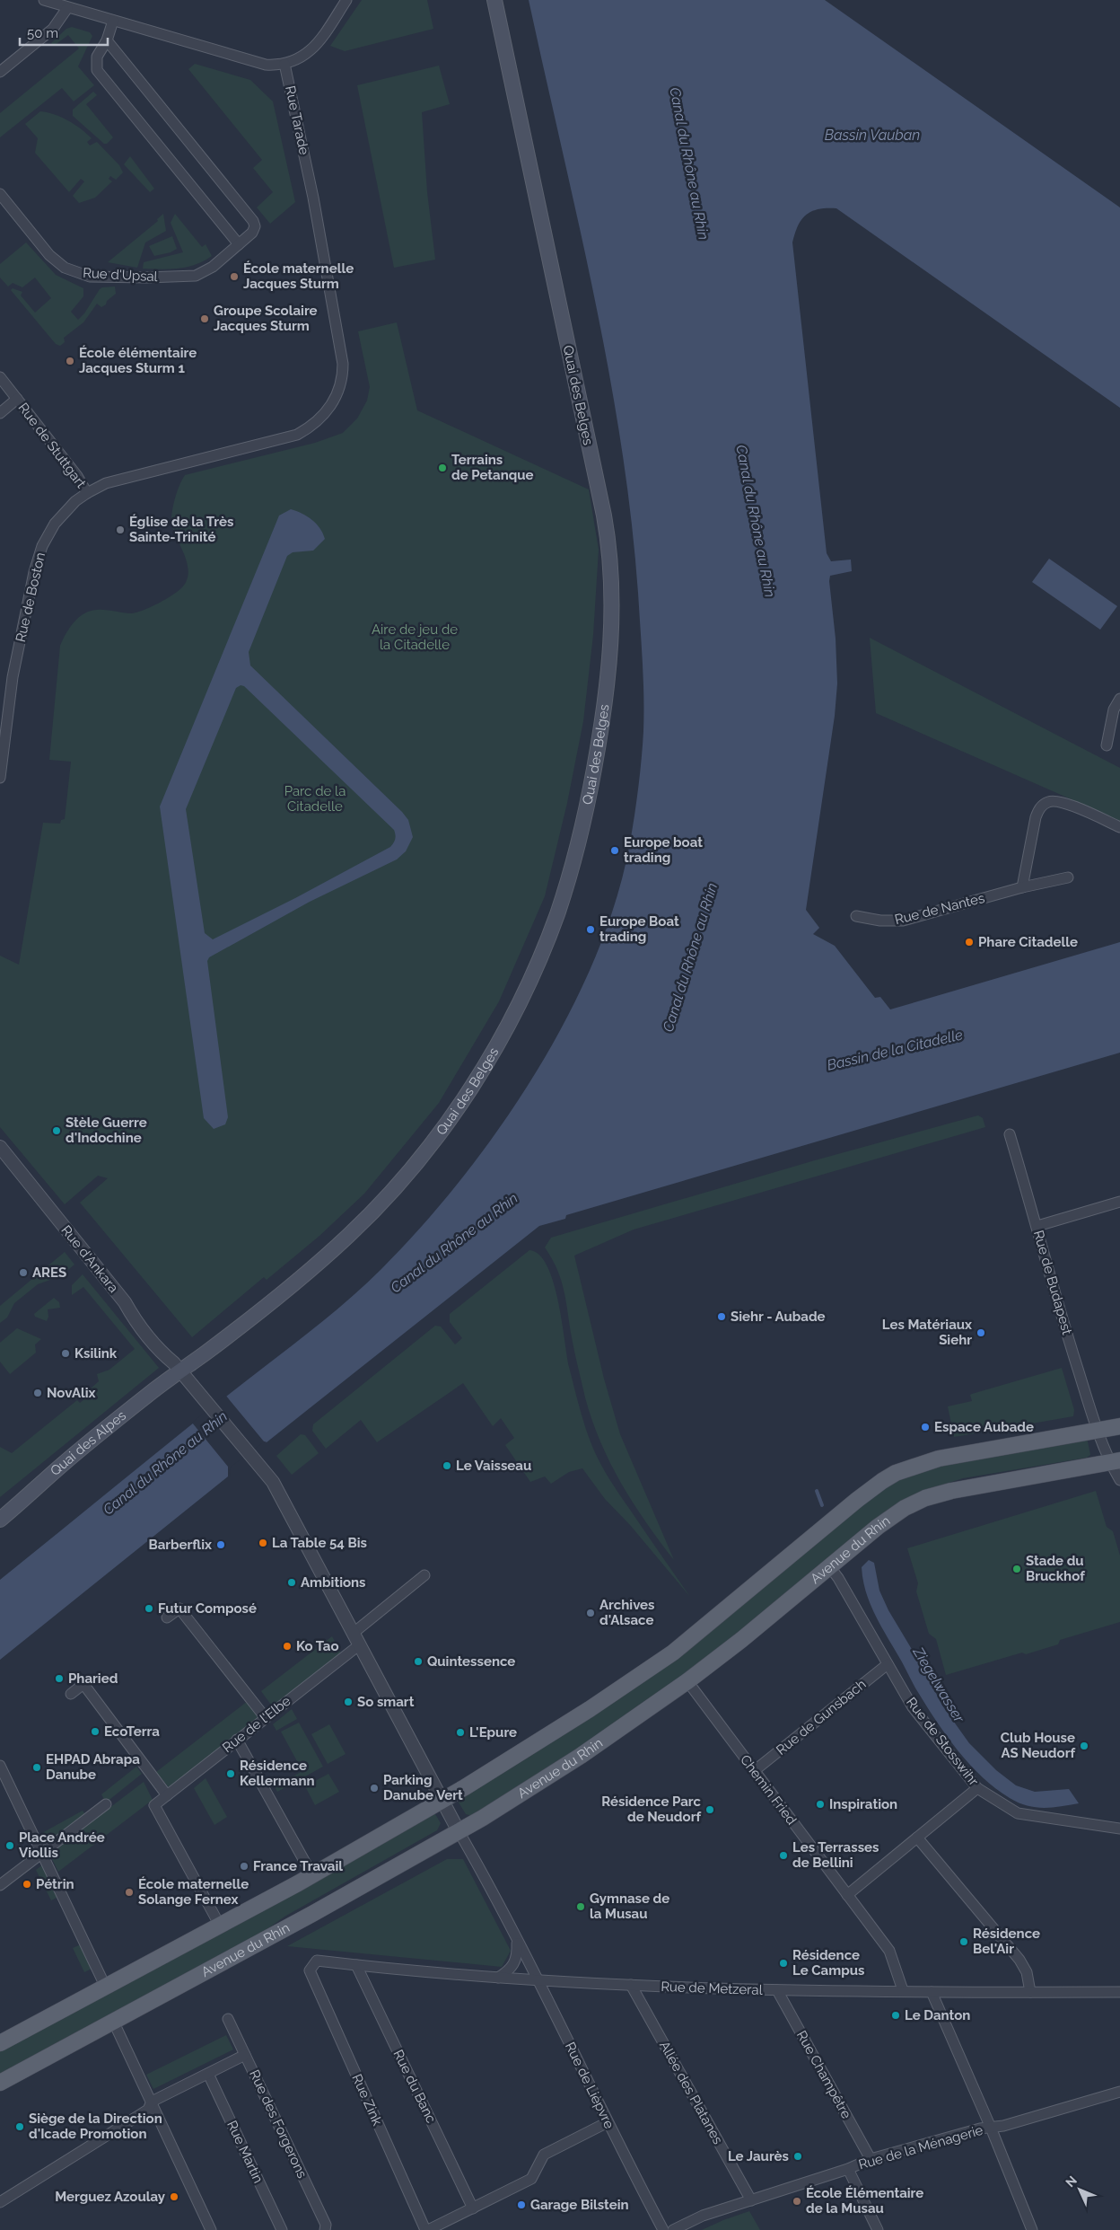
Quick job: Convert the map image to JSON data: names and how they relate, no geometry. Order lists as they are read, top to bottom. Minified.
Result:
{"streets":{"main road":["Quai des Belges","Quai des Alpes","Avenue du Rhin"],"street":["Rue Tarade","Rue d'Upsal","Rue de Stuttgart","Rue de Boston","Rue de Nantes","Rue d'Ankara","Rue de Budapest","Rue de Gunsbach","Rue de l'Elbe","Rue de Stosswihr","Chemin Fried","Rue de Metzeral","Rue Champêtre","Rue de Lièpvre","Rue du Banc","Allée des Platanes","Rue Zink","Rue des Forgerons","Rue de la Ménagerie","Rue Martin"]},"crossings":[["Rue Tarade","Rue de Boston"],["Quai des Belges","Rue d'Ankara"],["Quai des Belges","Quai des Alpes"],["Rue de Stuttgart","Rue de Boston"],["Rue d'Ankara","Quai des Alpes"],["Rue d'Ankara","Avenue du Rhin"],["Rue d'Ankara","Rue de l'Elbe"],["Rue d'Ankara","Rue de Lièpvre"],["Avenue du Rhin","Rue de Stosswihr"],["Avenue du Rhin","Chemin Fried"],["Avenue du Rhin","Rue de Lièpvre"],["Rue de Gunsbach","Rue de Stosswihr"],["Rue de Gunsbach","Chemin Fried"],["Chemin Fried","Rue de Metzeral"],["Rue de Metzeral","Rue Champêtre"],["Rue de Metzeral","Rue de Lièpvre"],["Rue de Metzeral","Rue du Banc"],["Rue de Metzeral","Allée des Platanes"],["Rue de Metzeral","Rue Zink"],["Rue Champêtre","Rue de la Ménagerie"],["Allée des Platanes","Rue de la Ménagerie"]],"water":["Bassin Vauban","Canal du Rhône au Rhin","Bassin de la Citadelle","Ziegelwasser"],"parks":["Aire de jeu de la Citadelle","Parc de la Citadelle"],"places":["École maternelle Jacques Sturm","Groupe Scolaire Jacques Sturm","École élémentaire Jacques Sturm 1","Terrains de Petanque","Église de la Très Sainte-Trinité","Europe boat trading","Europe Boat trading","Phare Citadelle","Stèle Guerre d'Indochine","ARES","Siehr - Aubade","Les Matériaux Siehr","Ksilink","NovAlix","Espace Aubade","Le Vaisseau","La Table 54 Bis","Barberflix","Stade du Bruckhof","Ambitions","Futur Composé","Archives d'Alsace","Ko Tao","Quintessence","Pharied","So smart","EcoTerra","L'Epure","Club House AS Neudorf","EHPAD Abrapa Danube","Résidence Kellermann","Parking Danube Vert","Inspiration","Résidence Parc de Neudorf","Place Andrée Viollis","Les Terrasses de Bellini","France Travail","Pétrin","École maternelle Solange Fernex","Gymnase de la Musau","Résidence Bel'Air","Résidence Le Campus","Le Danton","Siège de la Direction d'Icade Promotion","Le Jaurès","Merguez Azoulay","École Élémentaire de la Musau","Garage Bilstein"],"scale_bar":"50 m","north":"top left"}
